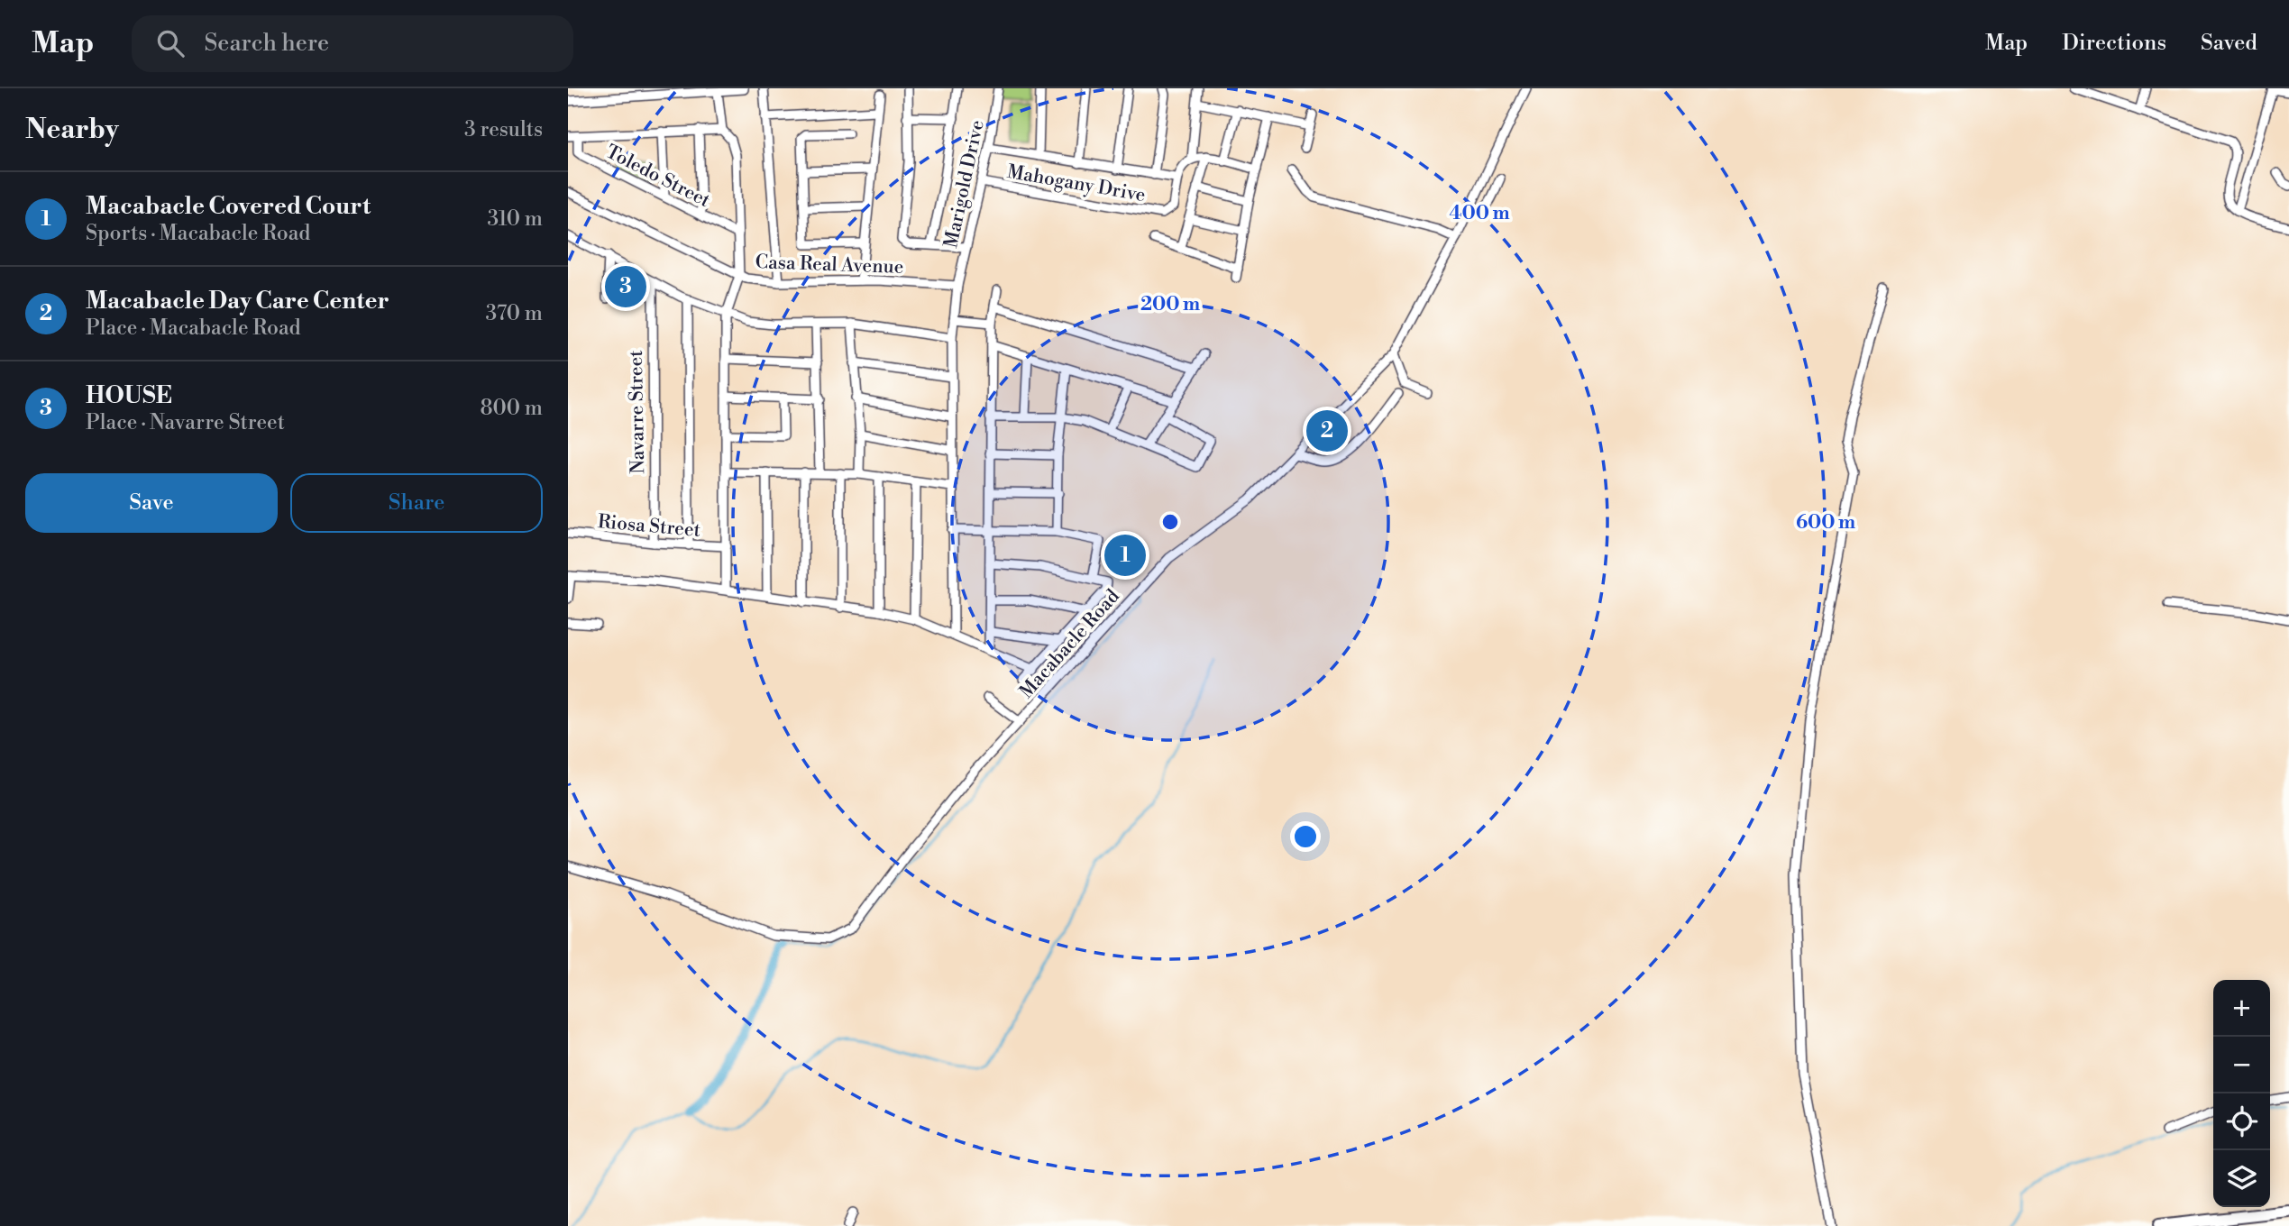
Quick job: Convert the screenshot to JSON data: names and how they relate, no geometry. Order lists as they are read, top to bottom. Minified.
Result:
{"streets":{"street":["Toledo Street","Mahogany Drive","Marigold Drive","Casa Real Avenue","Navarre Street","Riosa Street","Macabacle Road"]},"crossings":[["Mahogany Drive","Marigold Drive"],["Marigold Drive","Casa Real Avenue"],["Navarre Street","Riosa Street"]],"page":{"header":"Map","search":"Search here","nav":["Map","Directions","Saved"],"heading":["Nearby","3 results"],"list":[{"mark":"1","name":"Macabacle Covered Court","note":"Sports · Macabacle Road","value":"310 m"},{"mark":"2","name":"Macabacle Day Care Center","note":"Place · Macabacle Road","value":"370 m"},{"mark":"3","name":"HOUSE","note":"Place · Navarre Street","value":"800 m"}],"pins":["3","2","1"],"buttons":["Save","Share"],"map_buttons":["+","−"]},"rings":["400 m","200 m","600 m"]}
